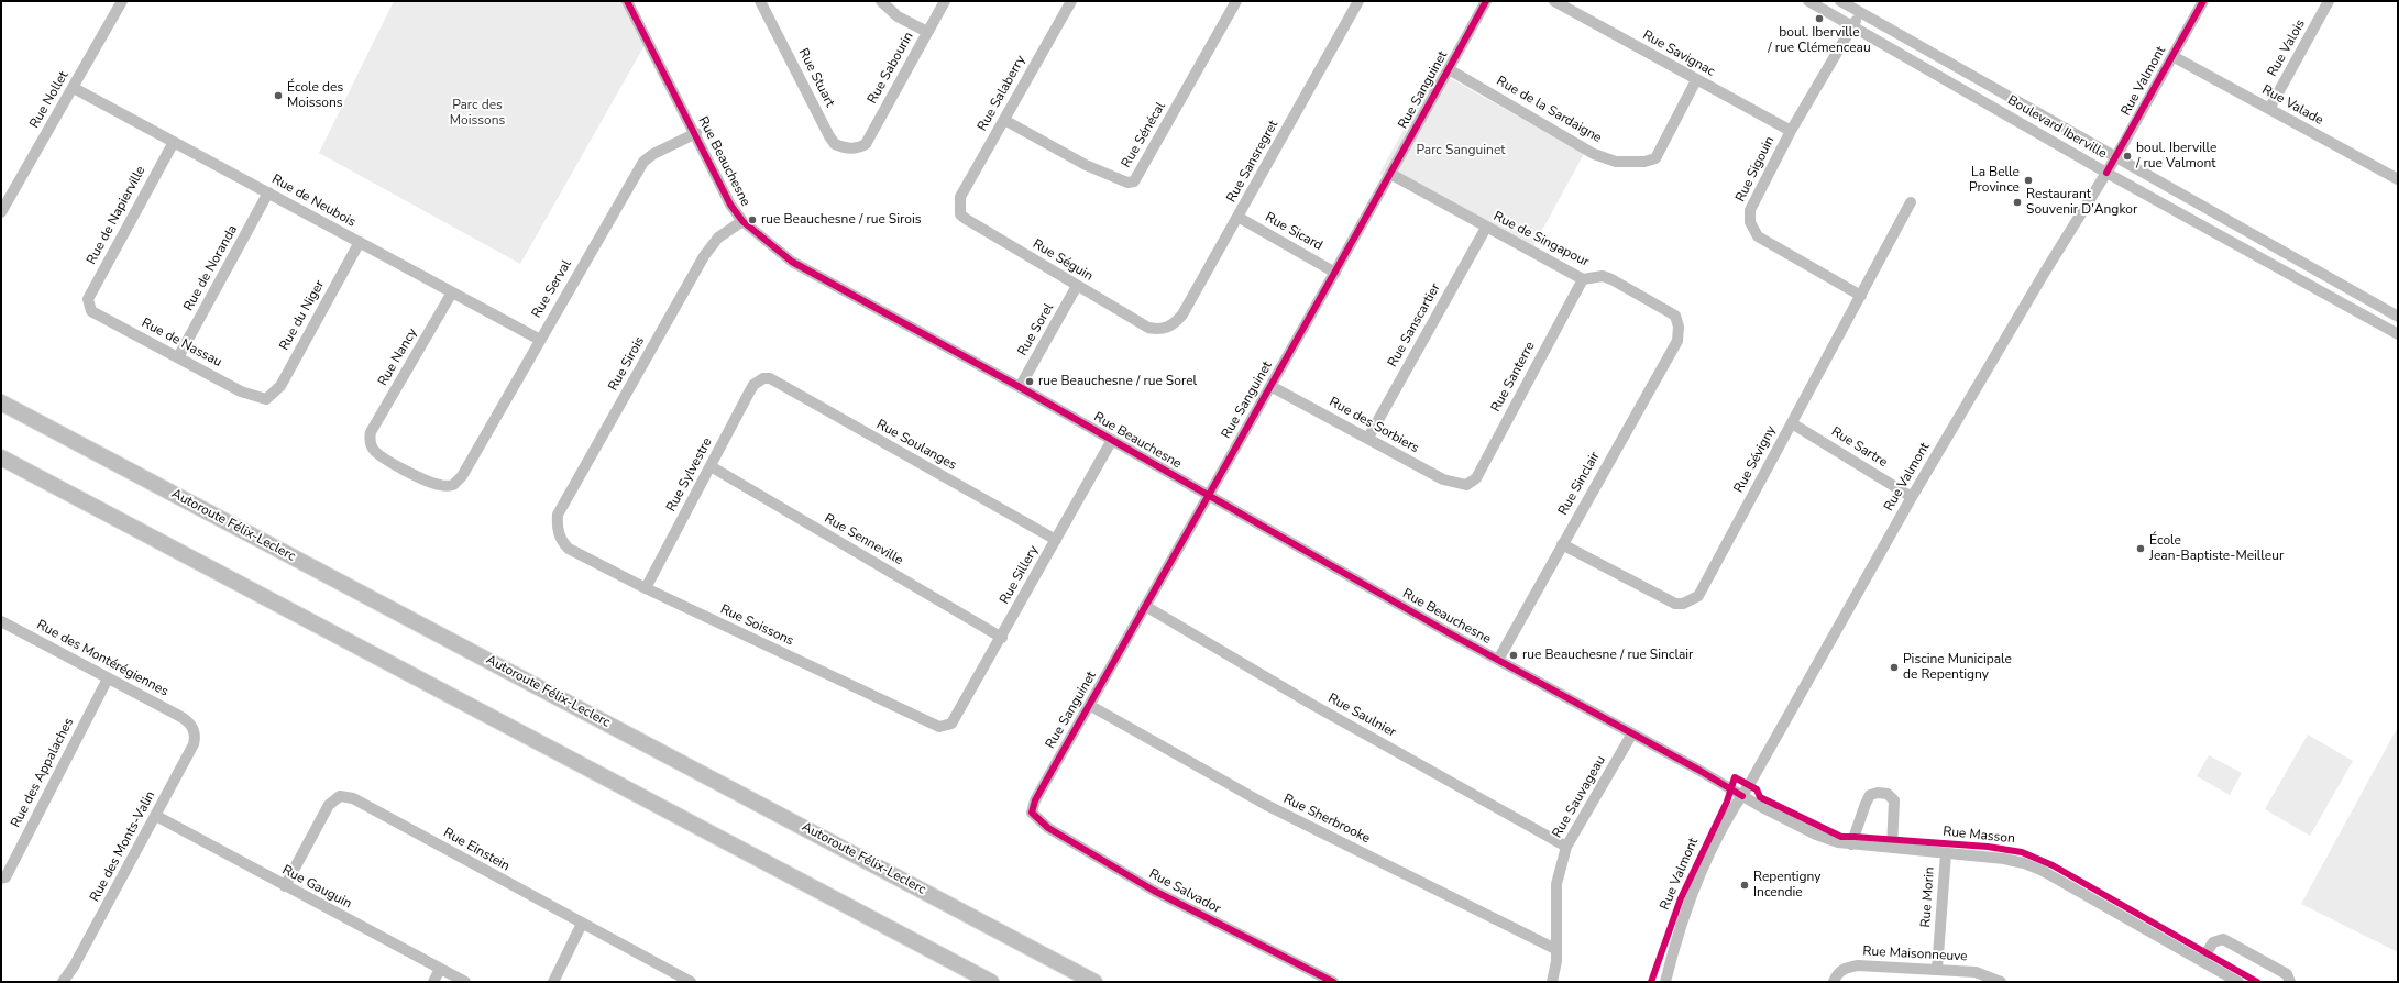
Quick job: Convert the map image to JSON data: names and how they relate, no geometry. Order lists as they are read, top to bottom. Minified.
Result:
{"streets":{"highway":["Autoroute Félix-Leclerc"],"street":["Rue Valois","Rue Savignac","Rue Sabourin","Rue Stuart","Rue Valmont","Rue Sanguinet","Rue Salaberry","Rue Nollet","Rue Valade","Rue de la Sardaigne","Boulevard Iberville","Rue Sénécal","Rue Beauchesne","Rue Sansregret","Rue Sigouin","Rue de Neubois","Rue de Napierville","Rue Sicard","Rue de Singapour","Rue Séguin","Rue de Noranda","Rue Serval","Rue du Niger","Rue Sanscartier","Rue Sorel","Rue de Nassau","Rue Nancy","Rue Sirois","Rue Santerre","Rue des Sorbiers","Rue Soulanges","Rue Sartre","Rue Sévigny","Rue Sylvestre","Rue Sinclair","Rue Senneville","Rue Sillery","Rue Soissons","Rue des Montérégiennes","Rue Saulnier","Rue des Appalaches","Rue Sauvageau","Rue Sherbrooke","Rue Masson","Rue des Monts-Valin","Rue Einstein","Rue Gauguin","Rue Salvador","Rue Morin","Rue Maisonneuve"]},"crossings":[["Rue Valois","Rue Valade"],["Rue Savignac","Rue de la Sardaigne"],["Rue Savignac","Rue Sigouin"],["Rue Sabourin","Rue Stuart"],["Rue Valmont","Rue Valade"],["Rue Valmont","Boulevard Iberville"],["Rue Valmont","Rue Beauchesne"],["Rue Valmont","Rue Sartre"],["Rue Valmont","Rue Masson"],["Rue Sanguinet","Rue de la Sardaigne"],["Rue Sanguinet","Rue Beauchesne"],["Rue Sanguinet","Rue Sicard"],["Rue Sanguinet","Rue de Singapour"],["Rue Sanguinet","Rue des Sorbiers"],["Rue Sanguinet","Rue Saulnier"],["Rue Sanguinet","Rue Sherbrooke"],["Rue Sanguinet","Rue Salvador"],["Rue Salaberry","Rue Sénécal"],["Rue Salaberry","Rue Séguin"],["Rue Nollet","Rue de Neubois"],["Boulevard Iberville","Rue Sigouin"],["Rue Beauchesne","Rue Serval"],["Rue Beauchesne","Rue Sorel"],["Rue Beauchesne","Rue Sirois"],["Rue Beauchesne","Rue Sinclair"],["Rue Beauchesne","Rue Sillery"],["Rue Beauchesne","Rue Sauvageau"],["Rue Beauchesne","Rue Masson"],["Rue Sansregret","Rue Sicard"],["Rue Sansregret","Rue Séguin"],["Rue Sigouin","Rue Sévigny"],["Rue de Neubois","Rue de Napierville"],["Rue de Neubois","Rue de Noranda"],["Rue de Neubois","Rue Serval"],["Rue de Neubois","Rue du Niger"],["Rue de Neubois","Rue Nancy"],["Rue de Napierville","Rue de Nassau"],["Rue de Singapour","Rue Sanscartier"],["Rue de Singapour","Rue Santerre"],["Rue de Singapour","Rue Sinclair"],["Rue Séguin","Rue Sorel"],["Rue de Noranda","Rue de Nassau"],["Rue Serval","Rue Nancy"],["Rue du Niger","Rue de Nassau"],["Rue Sanscartier","Rue des Sorbiers"],["Rue Sirois","Rue Soissons"],["Rue Santerre","Rue des Sorbiers"],["Rue Soulanges","Rue Sylvestre"],["Rue Soulanges","Rue Sillery"],["Rue Sartre","Rue Sévigny"],["Rue Sévigny","Rue Sinclair"],["Rue Sylvestre","Rue Senneville"],["Rue Sylvestre","Rue Soissons"],["Rue Senneville","Rue Sillery"],["Rue Sillery","Rue Soissons"],["Rue des Montérégiennes","Rue des Appalaches"],["Rue des Montérégiennes","Rue des Monts-Valin"],["Rue Saulnier","Rue Sauvageau"],["Rue Sauvageau","Rue Sherbrooke"],["Rue Masson","Rue Morin"],["Rue des Monts-Valin","Rue Gauguin"],["Rue Einstein","Rue Gauguin"],["Rue Morin","Rue Maisonneuve"]],"parks":["Parc des Moissons","Parc Sanguinet"],"places":["boul. Iberville / rue Clémenceau","École des Moissons","boul. Iberville / rue Valmont","La Belle Province","Restaurant Souvenir D'Angkor","rue Beauchesne / rue Sirois","rue Beauchesne / rue Sorel","École Jean-Baptiste-Meilleur","rue Beauchesne / rue Sinclair","Piscine Municipale de Repentigny","Repentigny Incendie"]}
